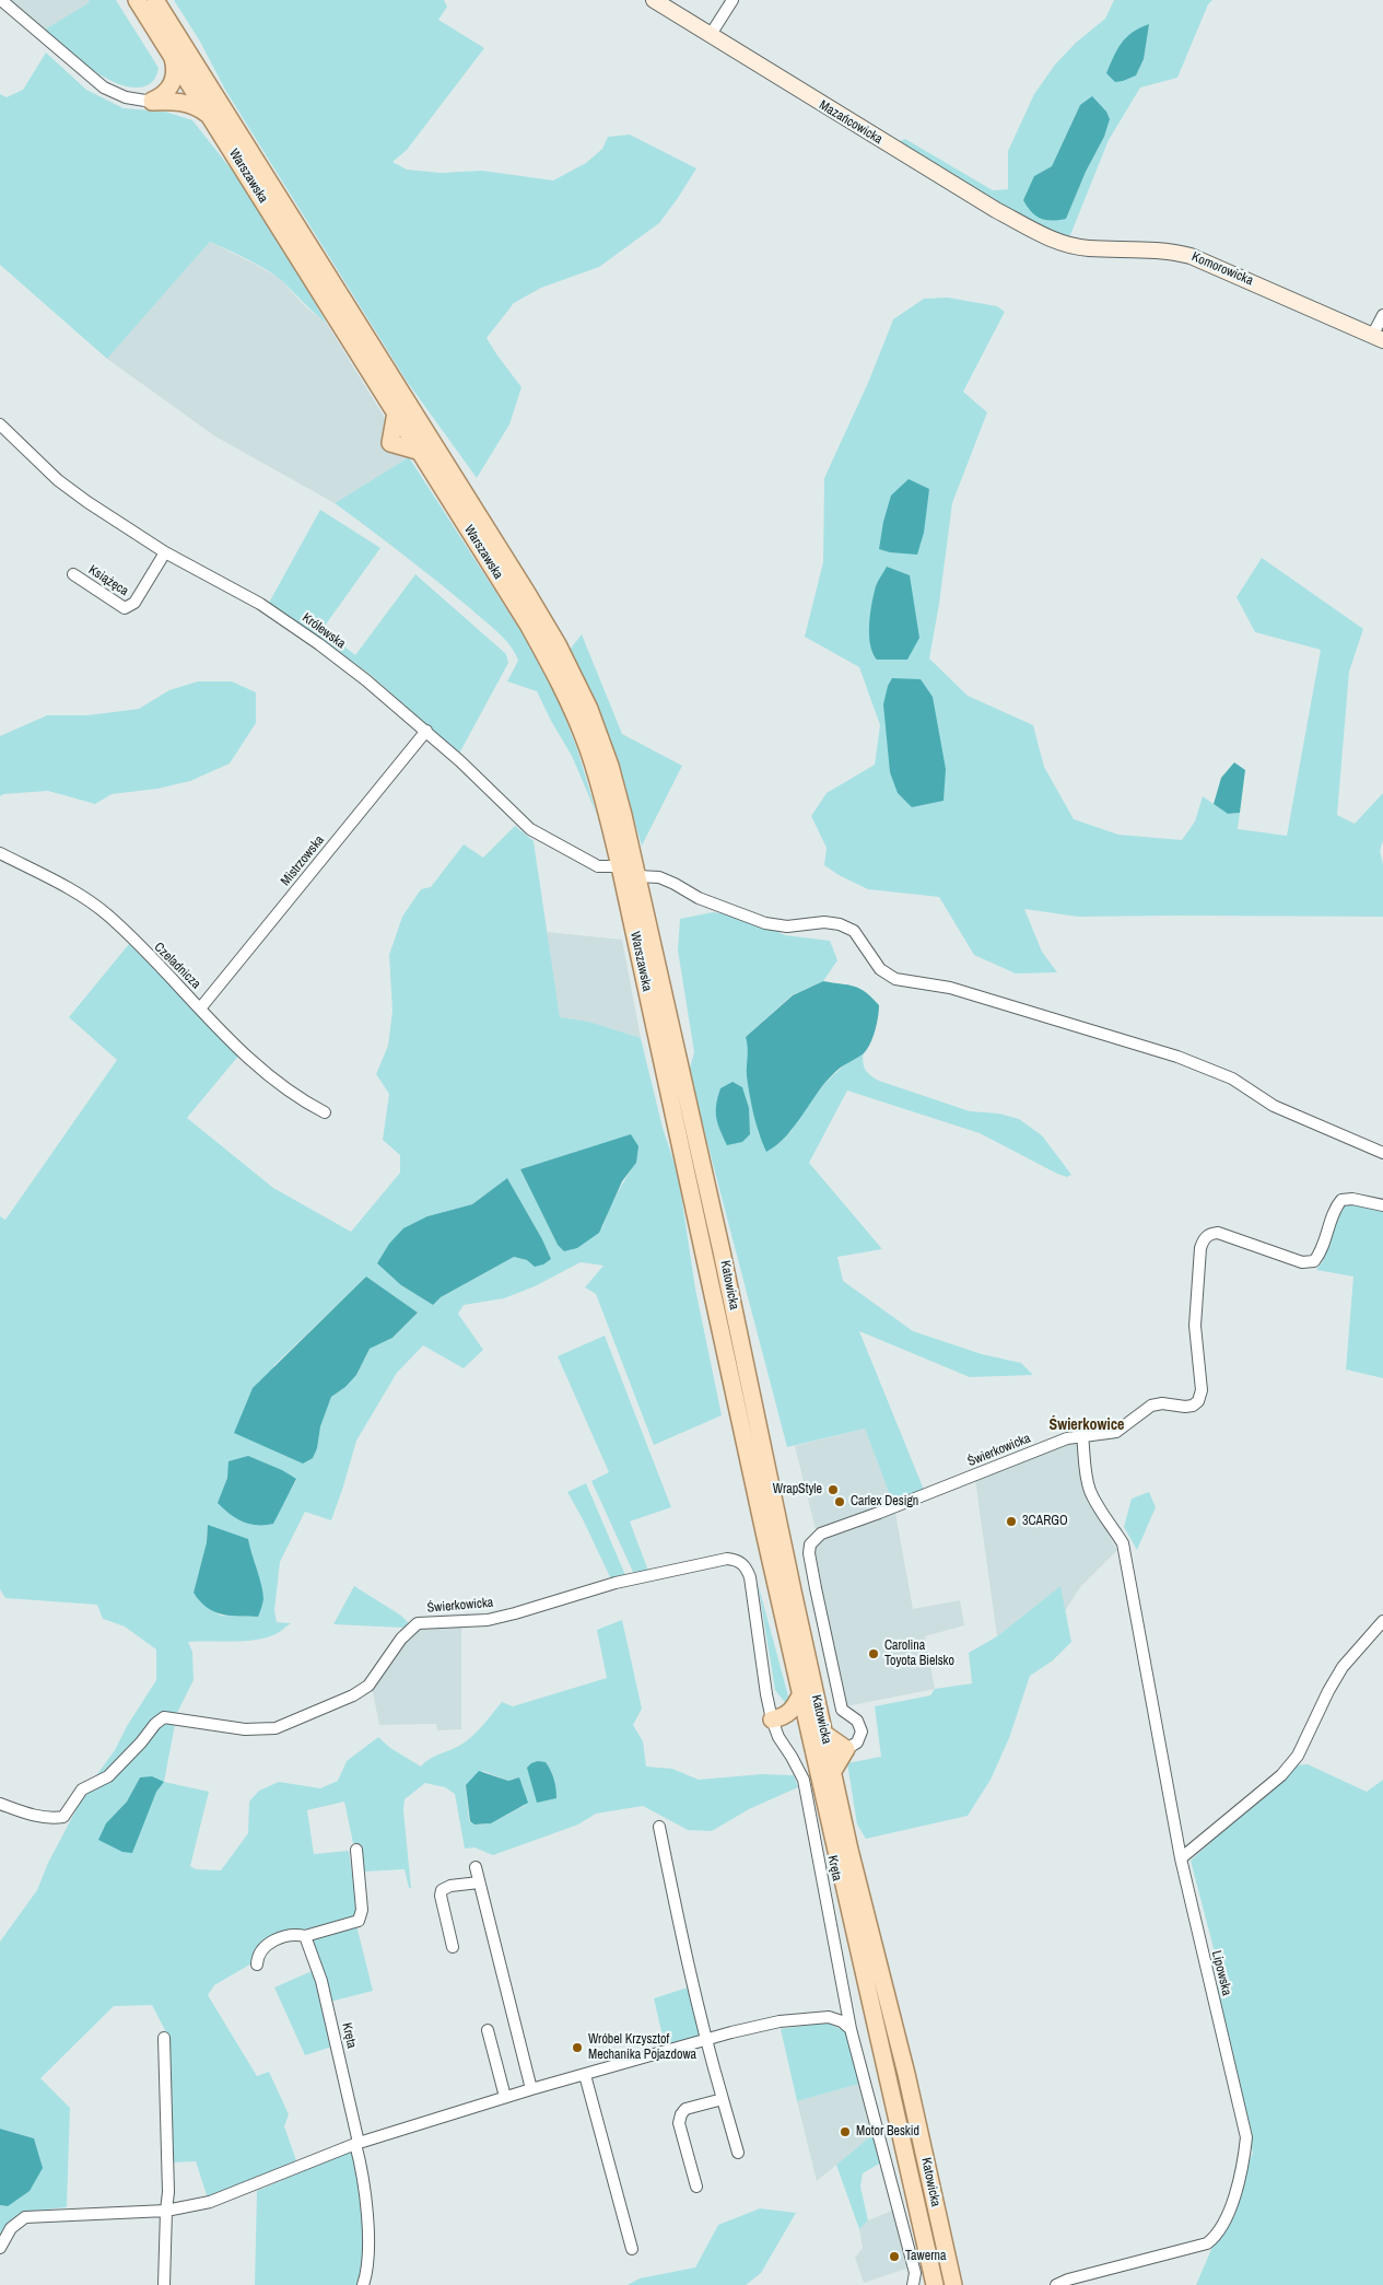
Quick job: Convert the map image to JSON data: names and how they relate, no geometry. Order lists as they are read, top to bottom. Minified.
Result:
{"streets":{"main road":["Warszawska","Katowicka"],"street":["Mazańcowicka","Komorowicka","Książęca","Królewska","Mistrzowska","Czeladnicza","Świerkowicka","Kręta","Lipowska"]},"crossings":[["Mazańcowicka","Komorowicka"],["Warszawska","Królewska"],["Warszawska","Katowicka"],["Książęca","Królewska"],["Królewska","Mistrzowska"],["Mistrzowska","Czeladnicza"],["Świerkowicka","Kręta"],["Świerkowicka","Lipowska"]],"districts":["Świerkowice"],"places":["WrapStyle","Carlex Design","3CARGO","Carolina Toyota Bielsko","Wróbel Krzysztof Mechanika Pojazdowa","Motor Beskid","Tawerna"]}
